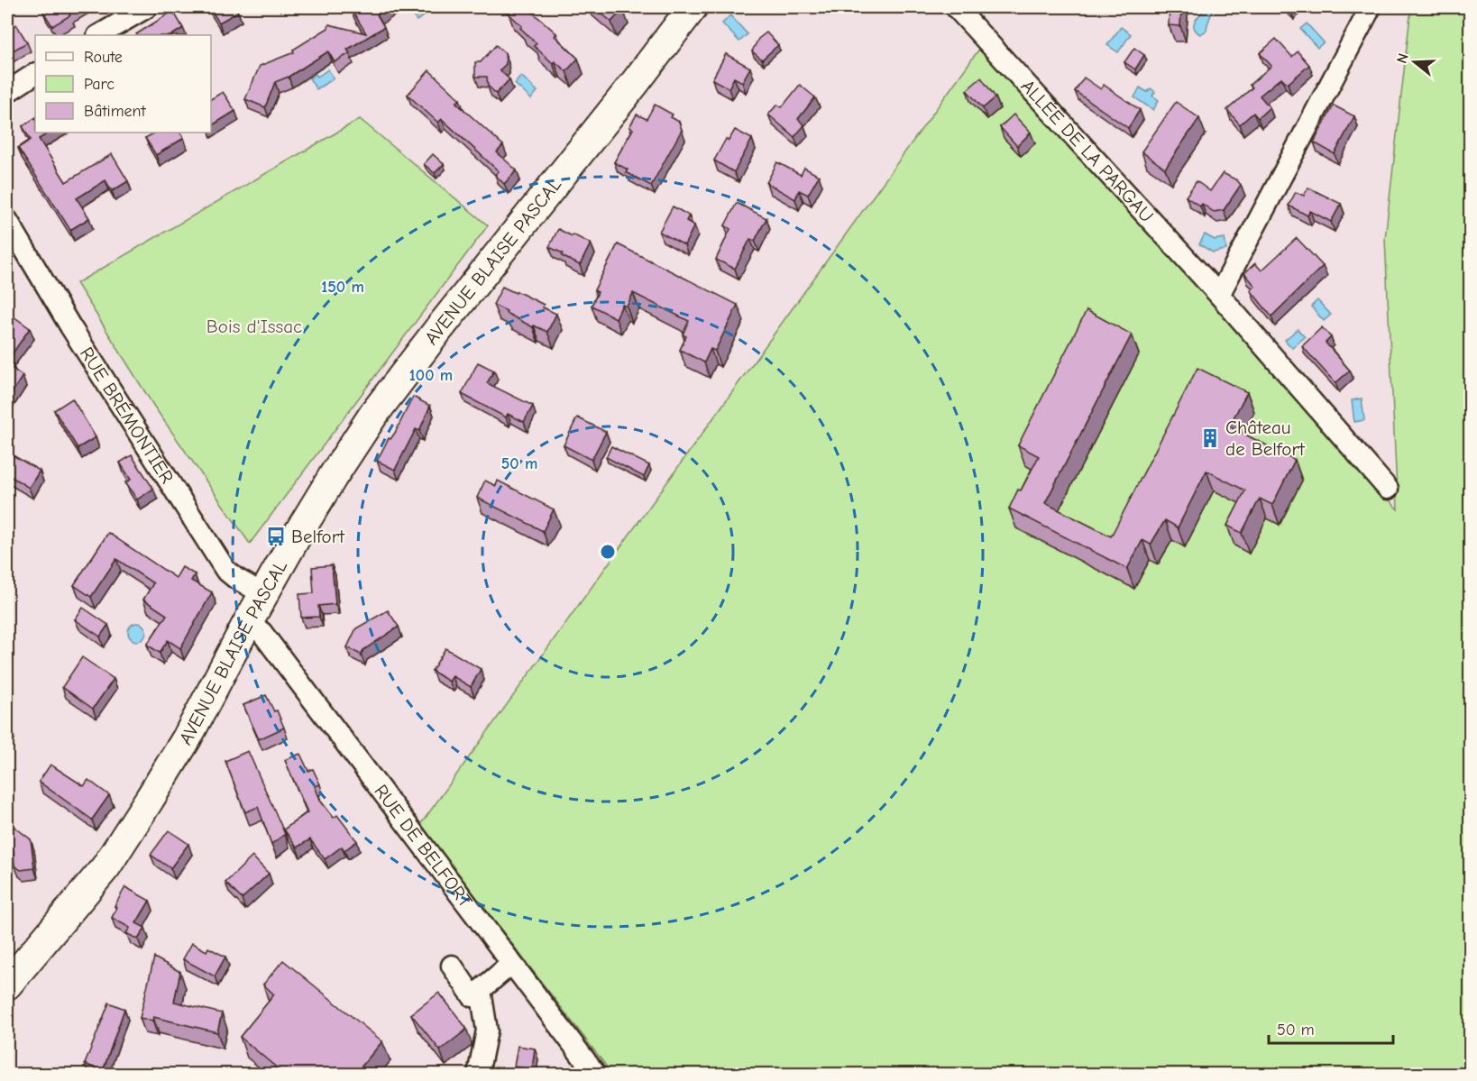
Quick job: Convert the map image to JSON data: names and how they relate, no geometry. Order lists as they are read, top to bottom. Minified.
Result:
{"streets":{"main road":["AVENUE BLAISE PASCAL"],"street":["ALLÉE DE LA PARGAU","RUE BRÉMONTIER","RUE DE BELFORT"]},"crossings":[["AVENUE BLAISE PASCAL","RUE BRÉMONTIER"],["AVENUE BLAISE PASCAL","RUE DE BELFORT"]],"parks":["Bois d'Issac"],"places":{"building":["Château de Belfort"],"bus stop":["Belfort"]},"legend":["Route","Parc","Bâtiment"],"scale_bar":"50 m","north":"left","rings":["150 m","100 m","50 m"]}
